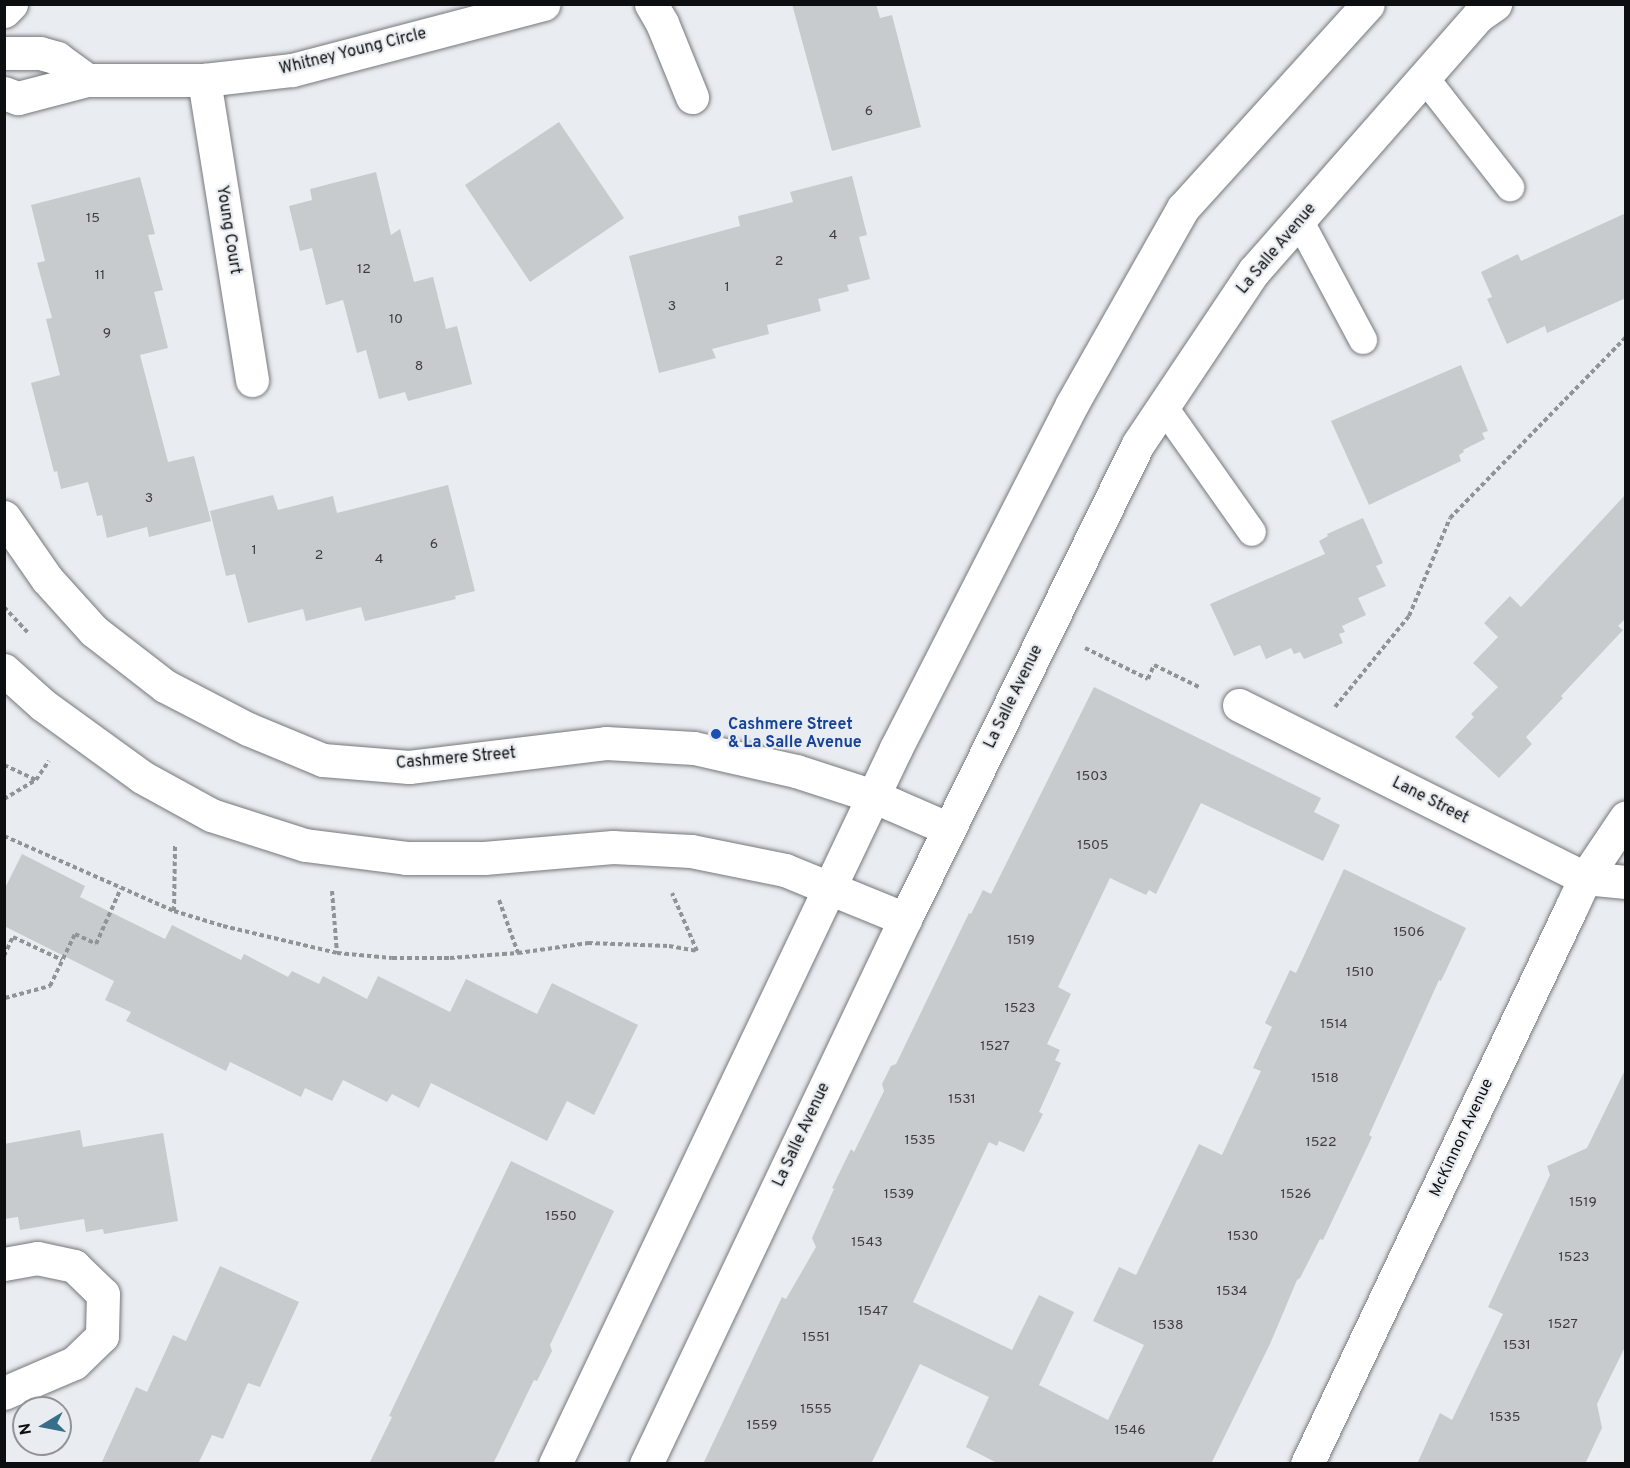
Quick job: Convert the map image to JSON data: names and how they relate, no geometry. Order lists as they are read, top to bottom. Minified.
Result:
{"streets":{"street":["Whitney Young Circle","Young Court","La Salle Avenue","Cashmere Street","Lane Street","McKinnon Avenue"]},"crossings":[["Whitney Young Circle","Young Court"],["La Salle Avenue","Cashmere Street"],["Lane Street","McKinnon Avenue"]],"places":["Cashmere Street & La Salle Avenue"],"house_numbers":["6","15","4","2","12","11","1","3","10","9","8","3","6","1","2","4","1503","1505","1506","1519","1510","1523","1514","1527","1518","1531","1535","1522","1539","1526","1519","1550","1530","1543","1523","1534","1547","1527","1538","1551","1531","1555","1535","1559","1546"],"north":"left"}
